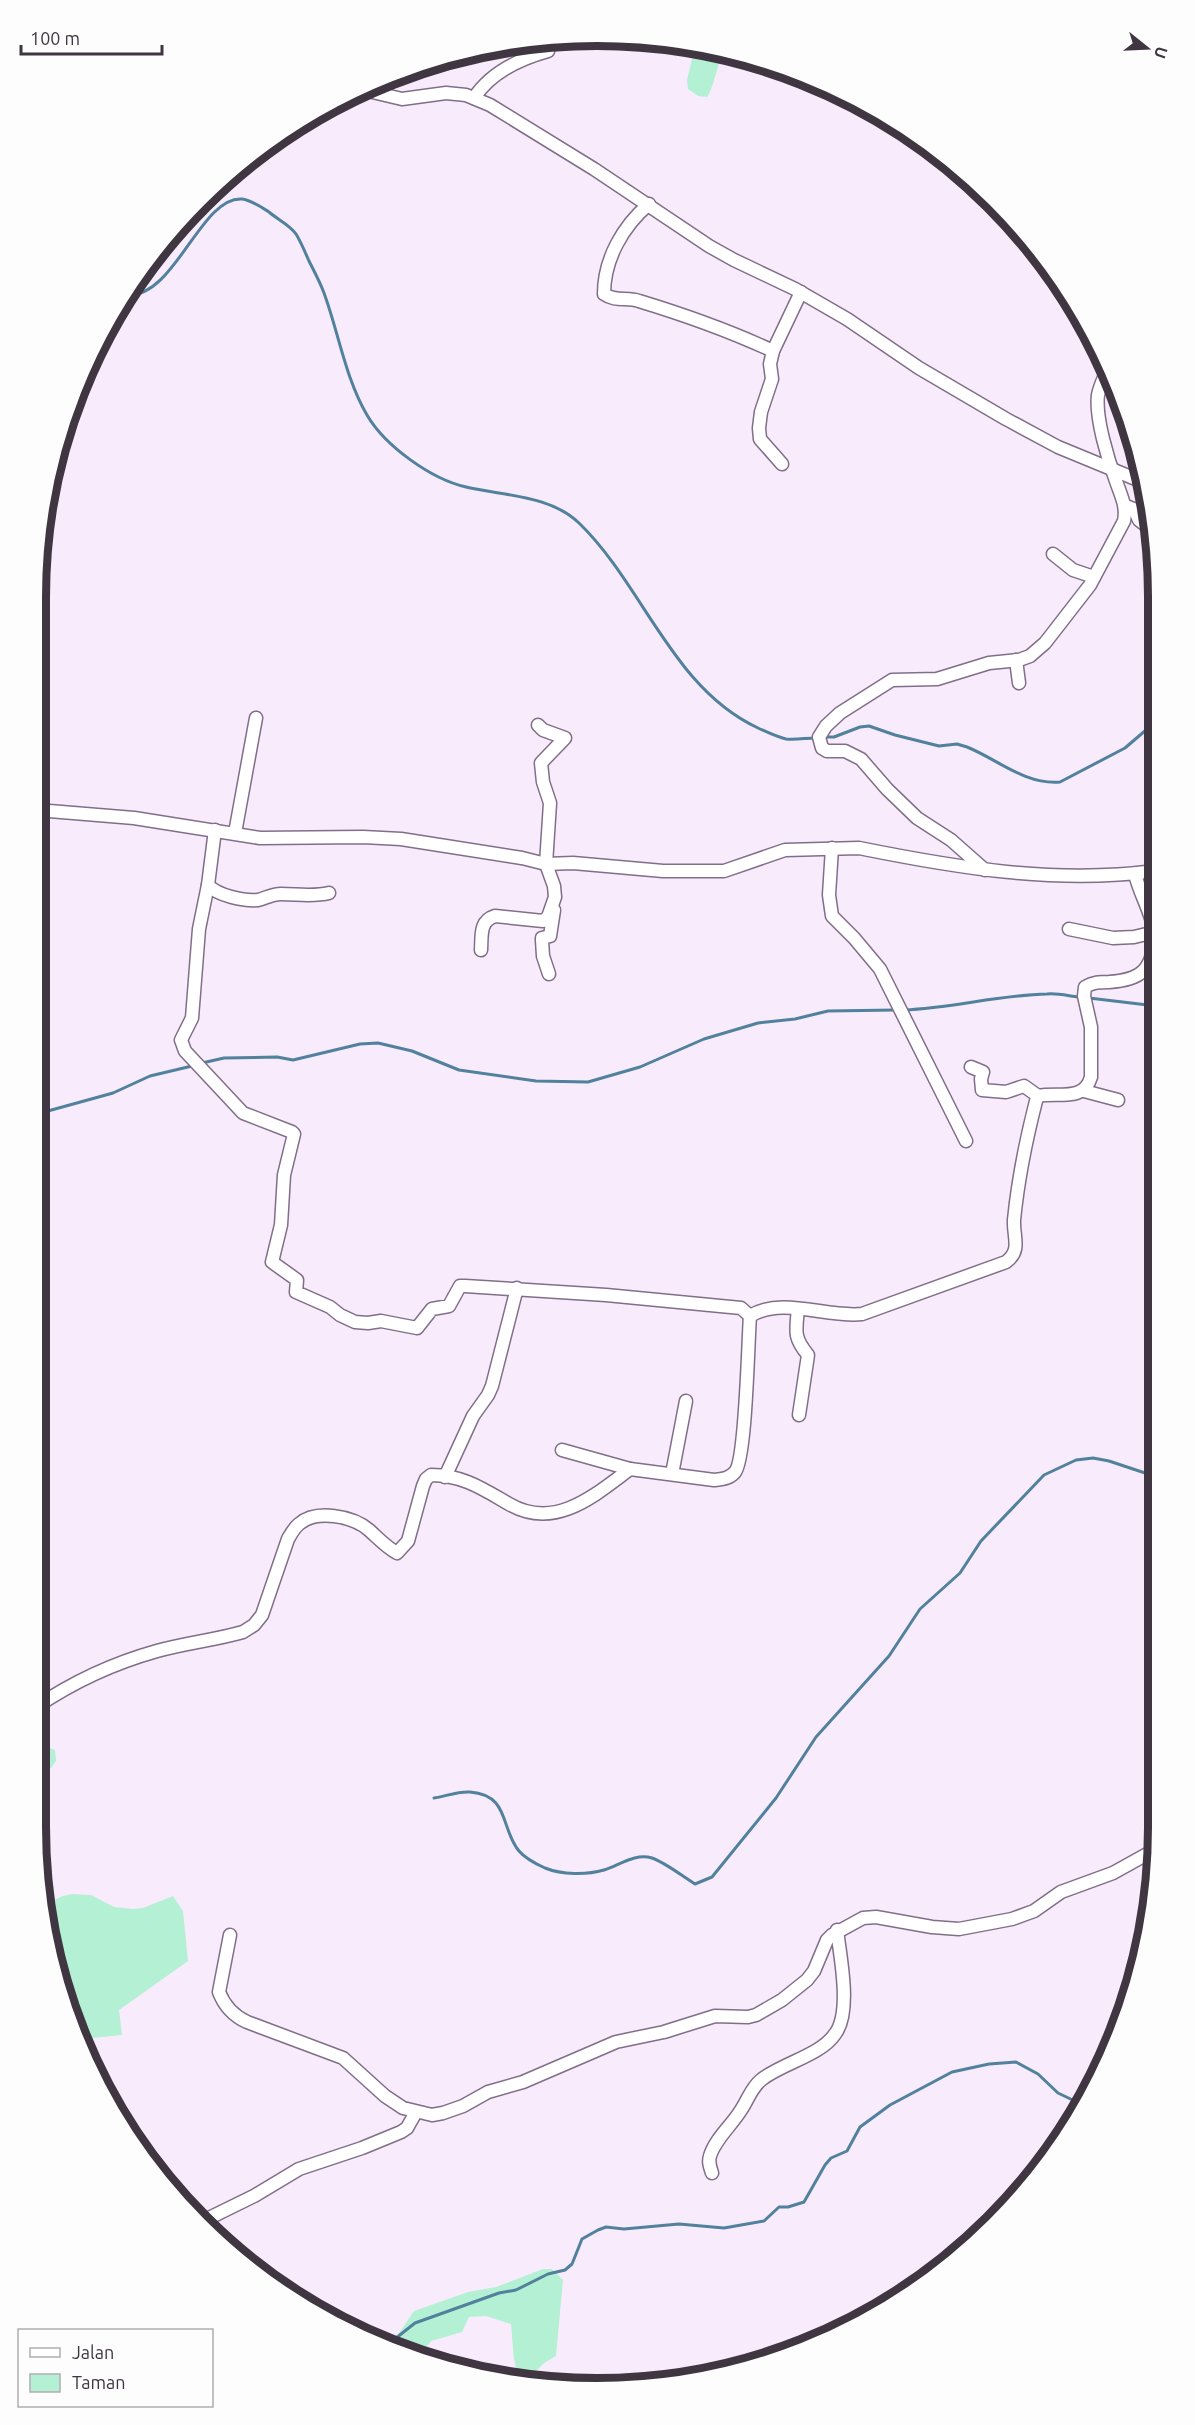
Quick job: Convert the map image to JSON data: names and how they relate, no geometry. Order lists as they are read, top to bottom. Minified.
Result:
{"legend":["Jalan","Taman"],"scale_bar":"100 m","north":"right"}
